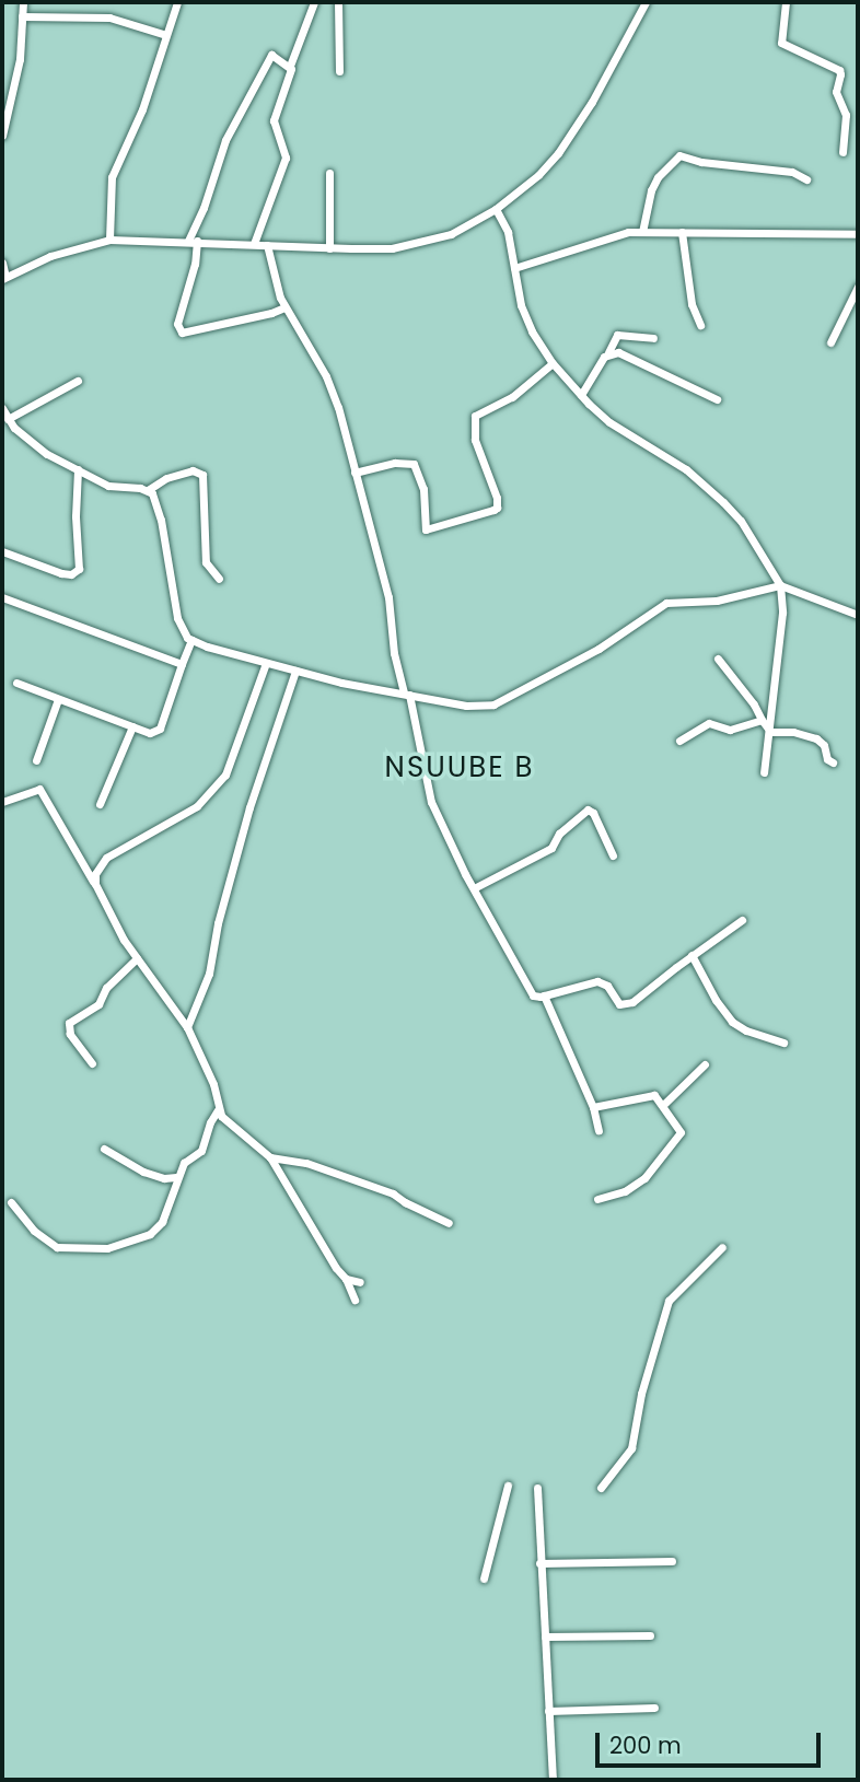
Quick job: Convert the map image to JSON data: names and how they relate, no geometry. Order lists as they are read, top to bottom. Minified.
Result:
{"districts":["NSUUBE B"],"scale_bar":"200 m"}
